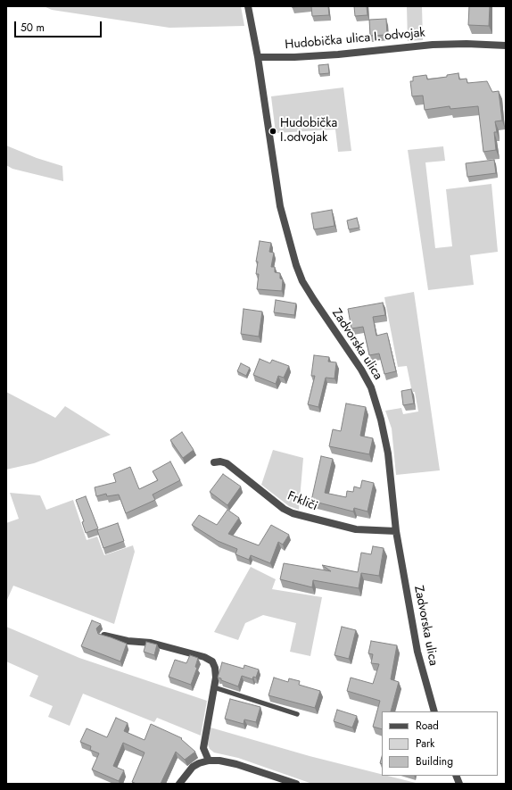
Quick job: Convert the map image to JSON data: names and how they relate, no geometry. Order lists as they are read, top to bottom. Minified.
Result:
{"streets":{"street":["Hudobička ulica I. odvojak","Zadvorska ulica","Frkliči"]},"crossings":[["Hudobička ulica I. odvojak","Zadvorska ulica"],["Zadvorska ulica","Frkliči"]],"places":["Hudobička I.odvojak"],"legend":["Road","Park","Building"],"scale_bar":"50 m"}
